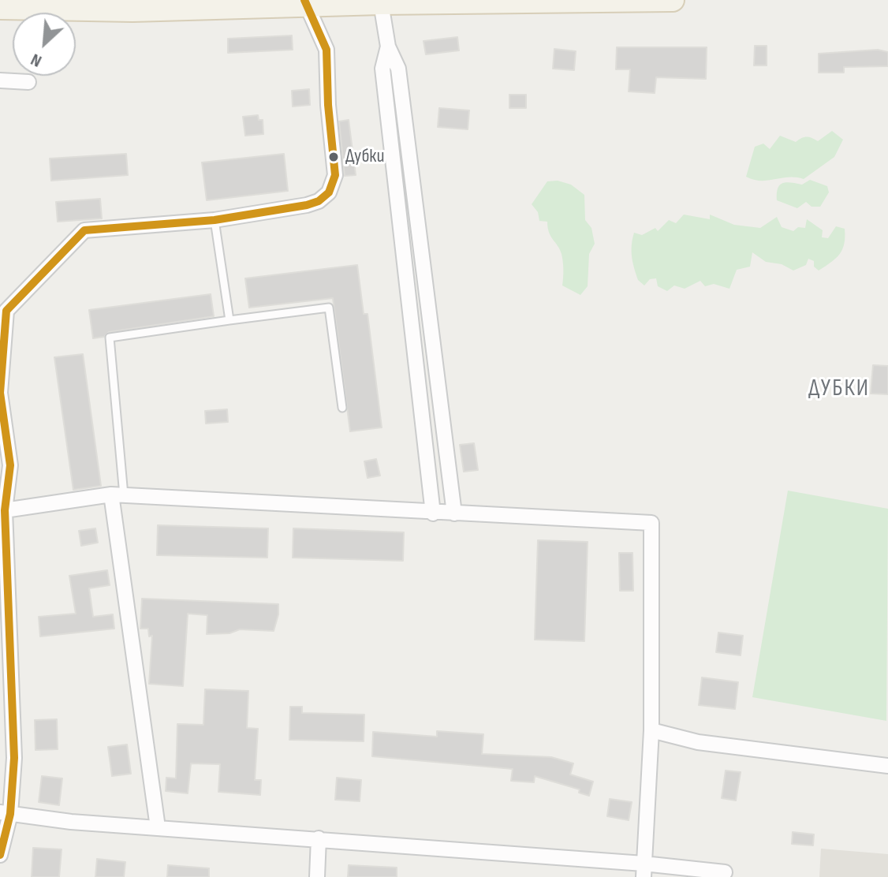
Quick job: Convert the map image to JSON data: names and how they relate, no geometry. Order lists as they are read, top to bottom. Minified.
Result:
{"districts":["ДУБКИ"],"places":["Дубки"],"north":"bottom left"}
